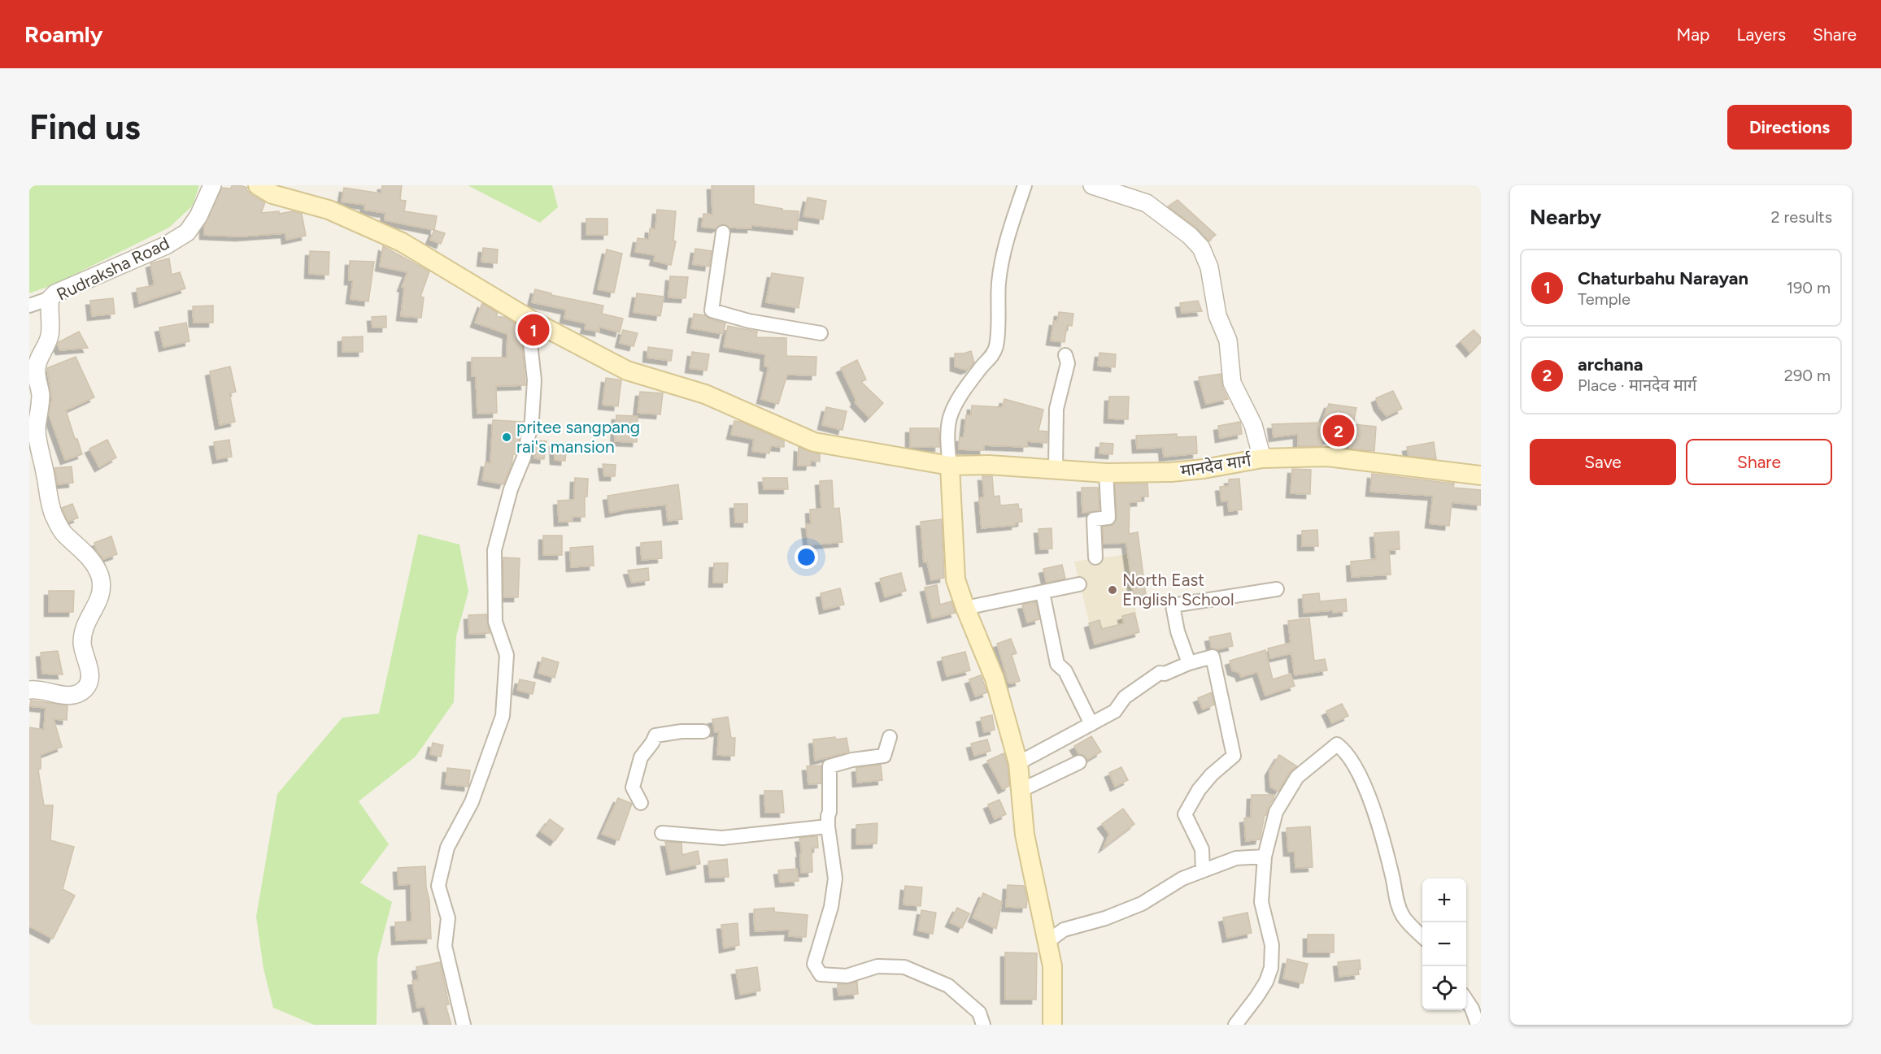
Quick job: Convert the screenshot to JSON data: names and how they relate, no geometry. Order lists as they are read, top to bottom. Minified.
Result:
{"streets":{"main road":["मानदेव मार्ग"],"street":["Rudraksha Road"]},"places":["pritee sangpang rai's mansion","North East English School"],"page":{"header":"Roamly","nav":["Map","Layers","Share"],"buttons":["Directions",["Save","Share"]],"title":"Find us","heading":["Nearby","2 results"],"list":[{"mark":"1","name":"Chaturbahu Narayan","note":"Temple","value":"190 m"},{"mark":"2","name":"archana","note":"Place · मानदेव मार्ग","value":"290 m"}],"pins":["1","2"],"map_buttons":["+","−"]}}
